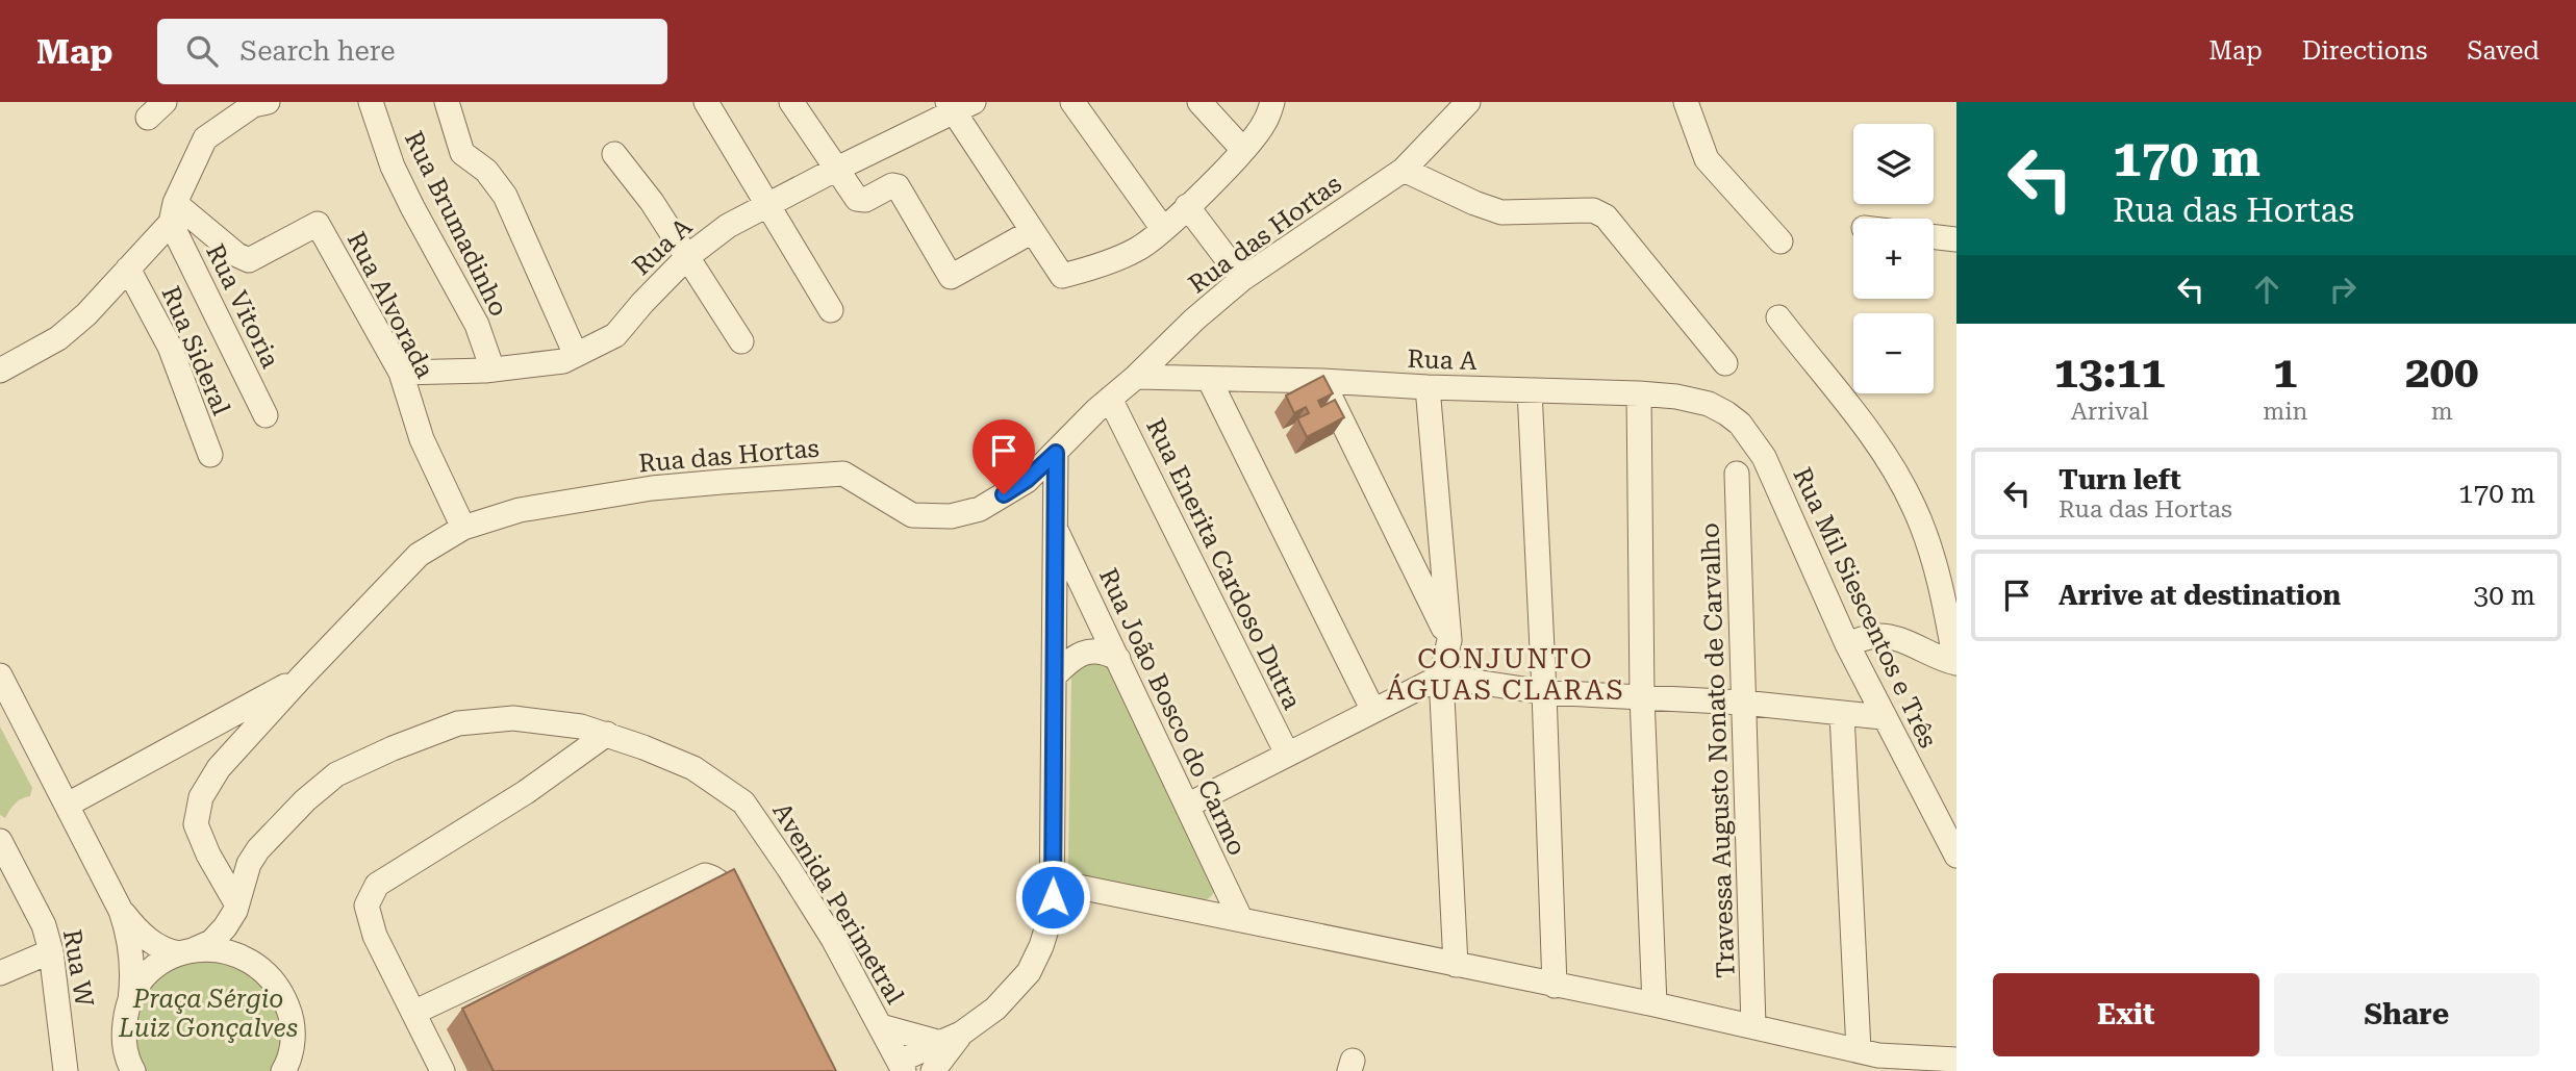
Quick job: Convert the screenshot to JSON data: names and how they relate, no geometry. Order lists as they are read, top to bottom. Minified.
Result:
{"streets":{"street":["Rua Brumadinho","Rua das Hortas","Rua A","Rua Alvorada","Rua Vitoria","Rua Sideral","Rua Enerita Cardoso Dutra","Rua Mil Siescentos e Três","Rua João Bosco do Carmo","Travessa Augusto Nonato de Carvalho","Avenida Perimetral","Rua W"]},"crossings":[["Rua Brumadinho","Rua A"],["Rua das Hortas","Rua A"],["Rua das Hortas","Rua Alvorada"],["Rua das Hortas","Rua Enerita Cardoso Dutra"],["Rua das Hortas","Avenida Perimetral"],["Rua A","Rua Alvorada"],["Rua A","Rua Mil Siescentos e Três"],["Rua Alvorada","Rua Vitoria"]],"districts":["CONJUNTO ÁGUAS CLARAS"],"parks":["Praça Sérgio Luiz Gonçalves"],"page":{"header":"Map","search":"Search here","nav":["Map","Directions","Saved"],"turn":["170 m","Rua das Hortas"],"map_buttons":["+","−"],"eta":["13:11","Arrival","1","min","200","m"],"list":[{"name":"Turn left","note":"Rua das Hortas","value":"170 m"},{"name":"Arrive at destination","value":"30 m"}],"buttons":["Exit","Share"]}}
